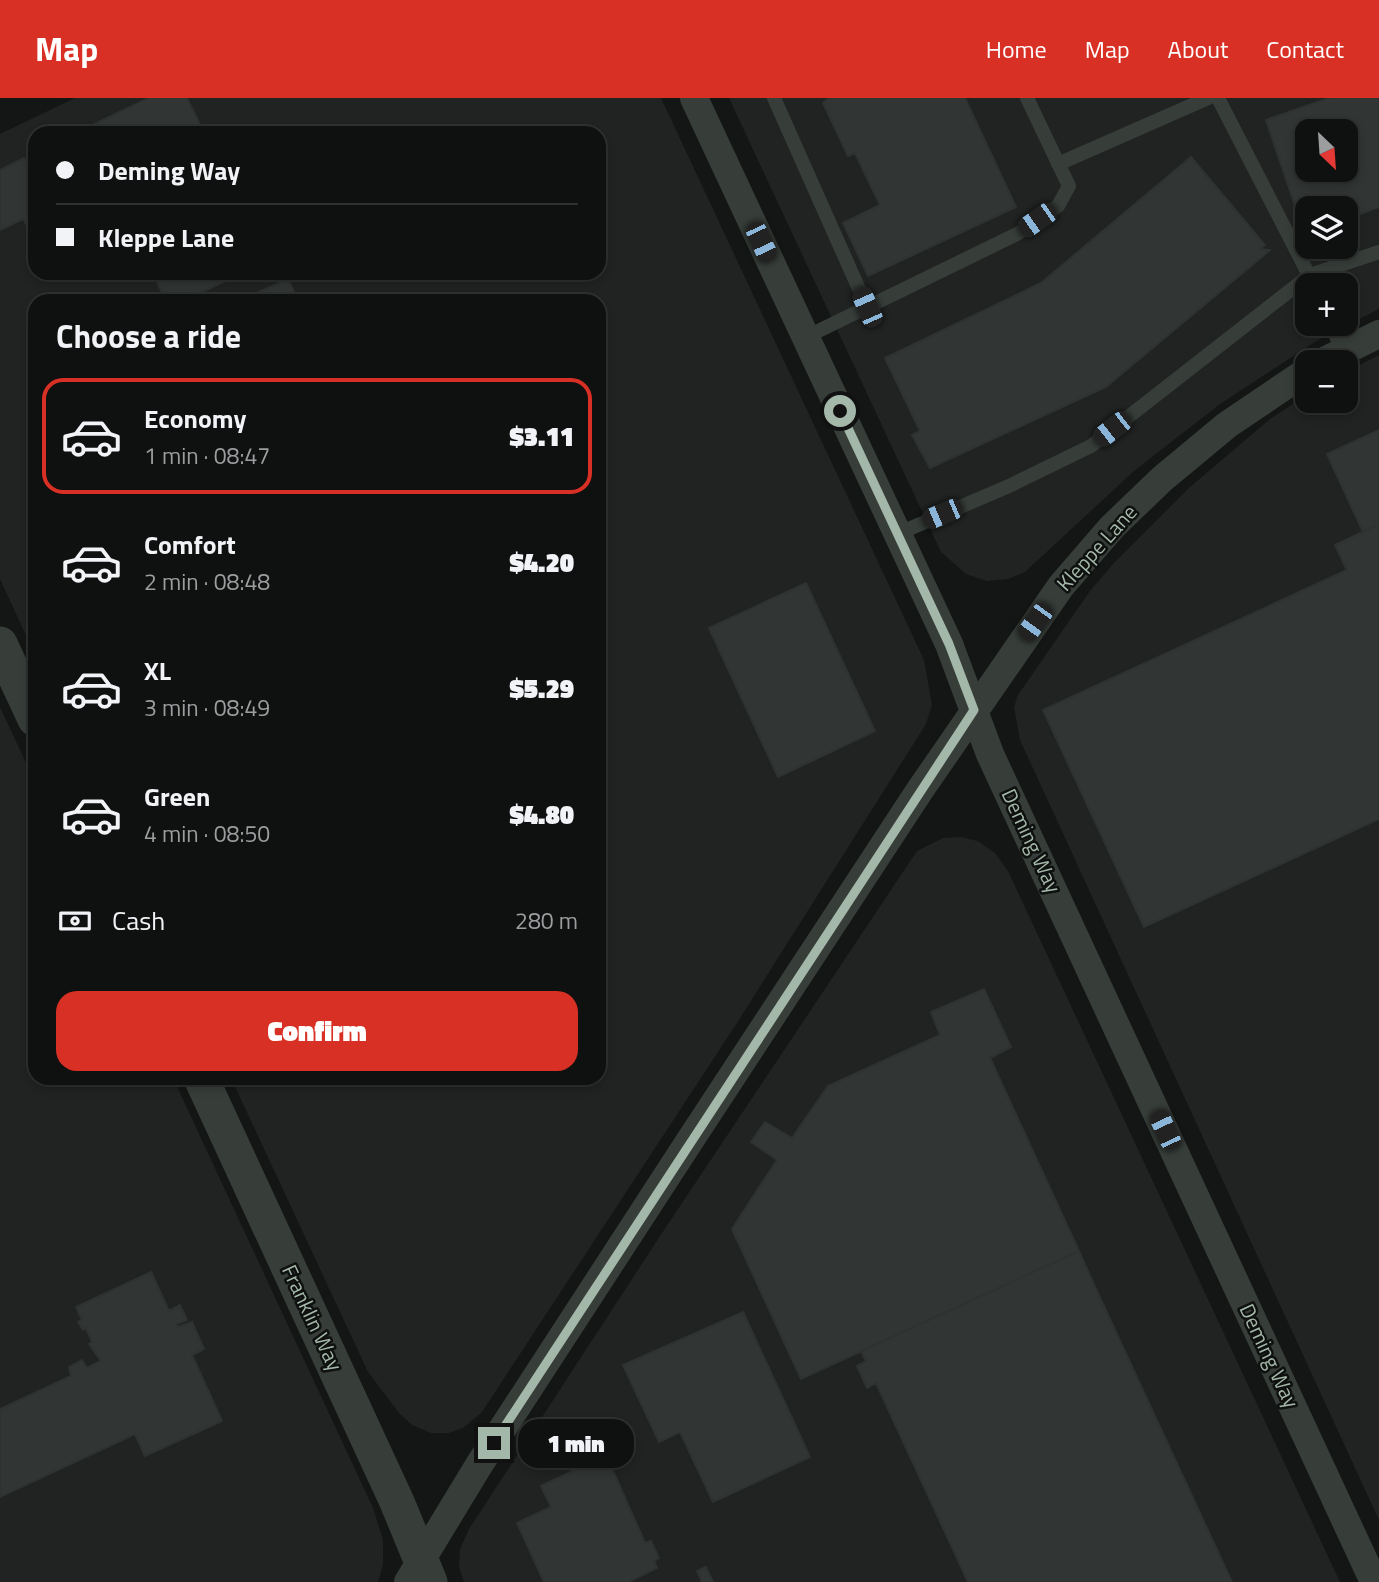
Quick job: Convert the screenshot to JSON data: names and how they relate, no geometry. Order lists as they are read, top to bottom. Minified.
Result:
{"streets":{"street":["Kleppe Lane","Deming Way","Franklin Way"]},"crossings":[["Kleppe Lane","Deming Way"],["Kleppe Lane","Franklin Way"]],"north":"bottom right","page":{"header":"Map","nav":["Home","Map","About","Contact"],"map_buttons":["+","−"],"banner":["Deming Way","Kleppe Lane"],"heading":"Choose a ride","list":[{"name":"Economy","note":"1 min · 08:47","value":"$3.11"},{"name":"Comfort","note":"2 min · 08:48","value":"$4.20"},{"name":"XL","note":"3 min · 08:49","value":"$5.29"},{"name":"Green","note":"4 min · 08:50","value":"$4.80"}],"pay":["Cash","280 m"],"buttons":"Confirm","bubble":"1 min"}}
